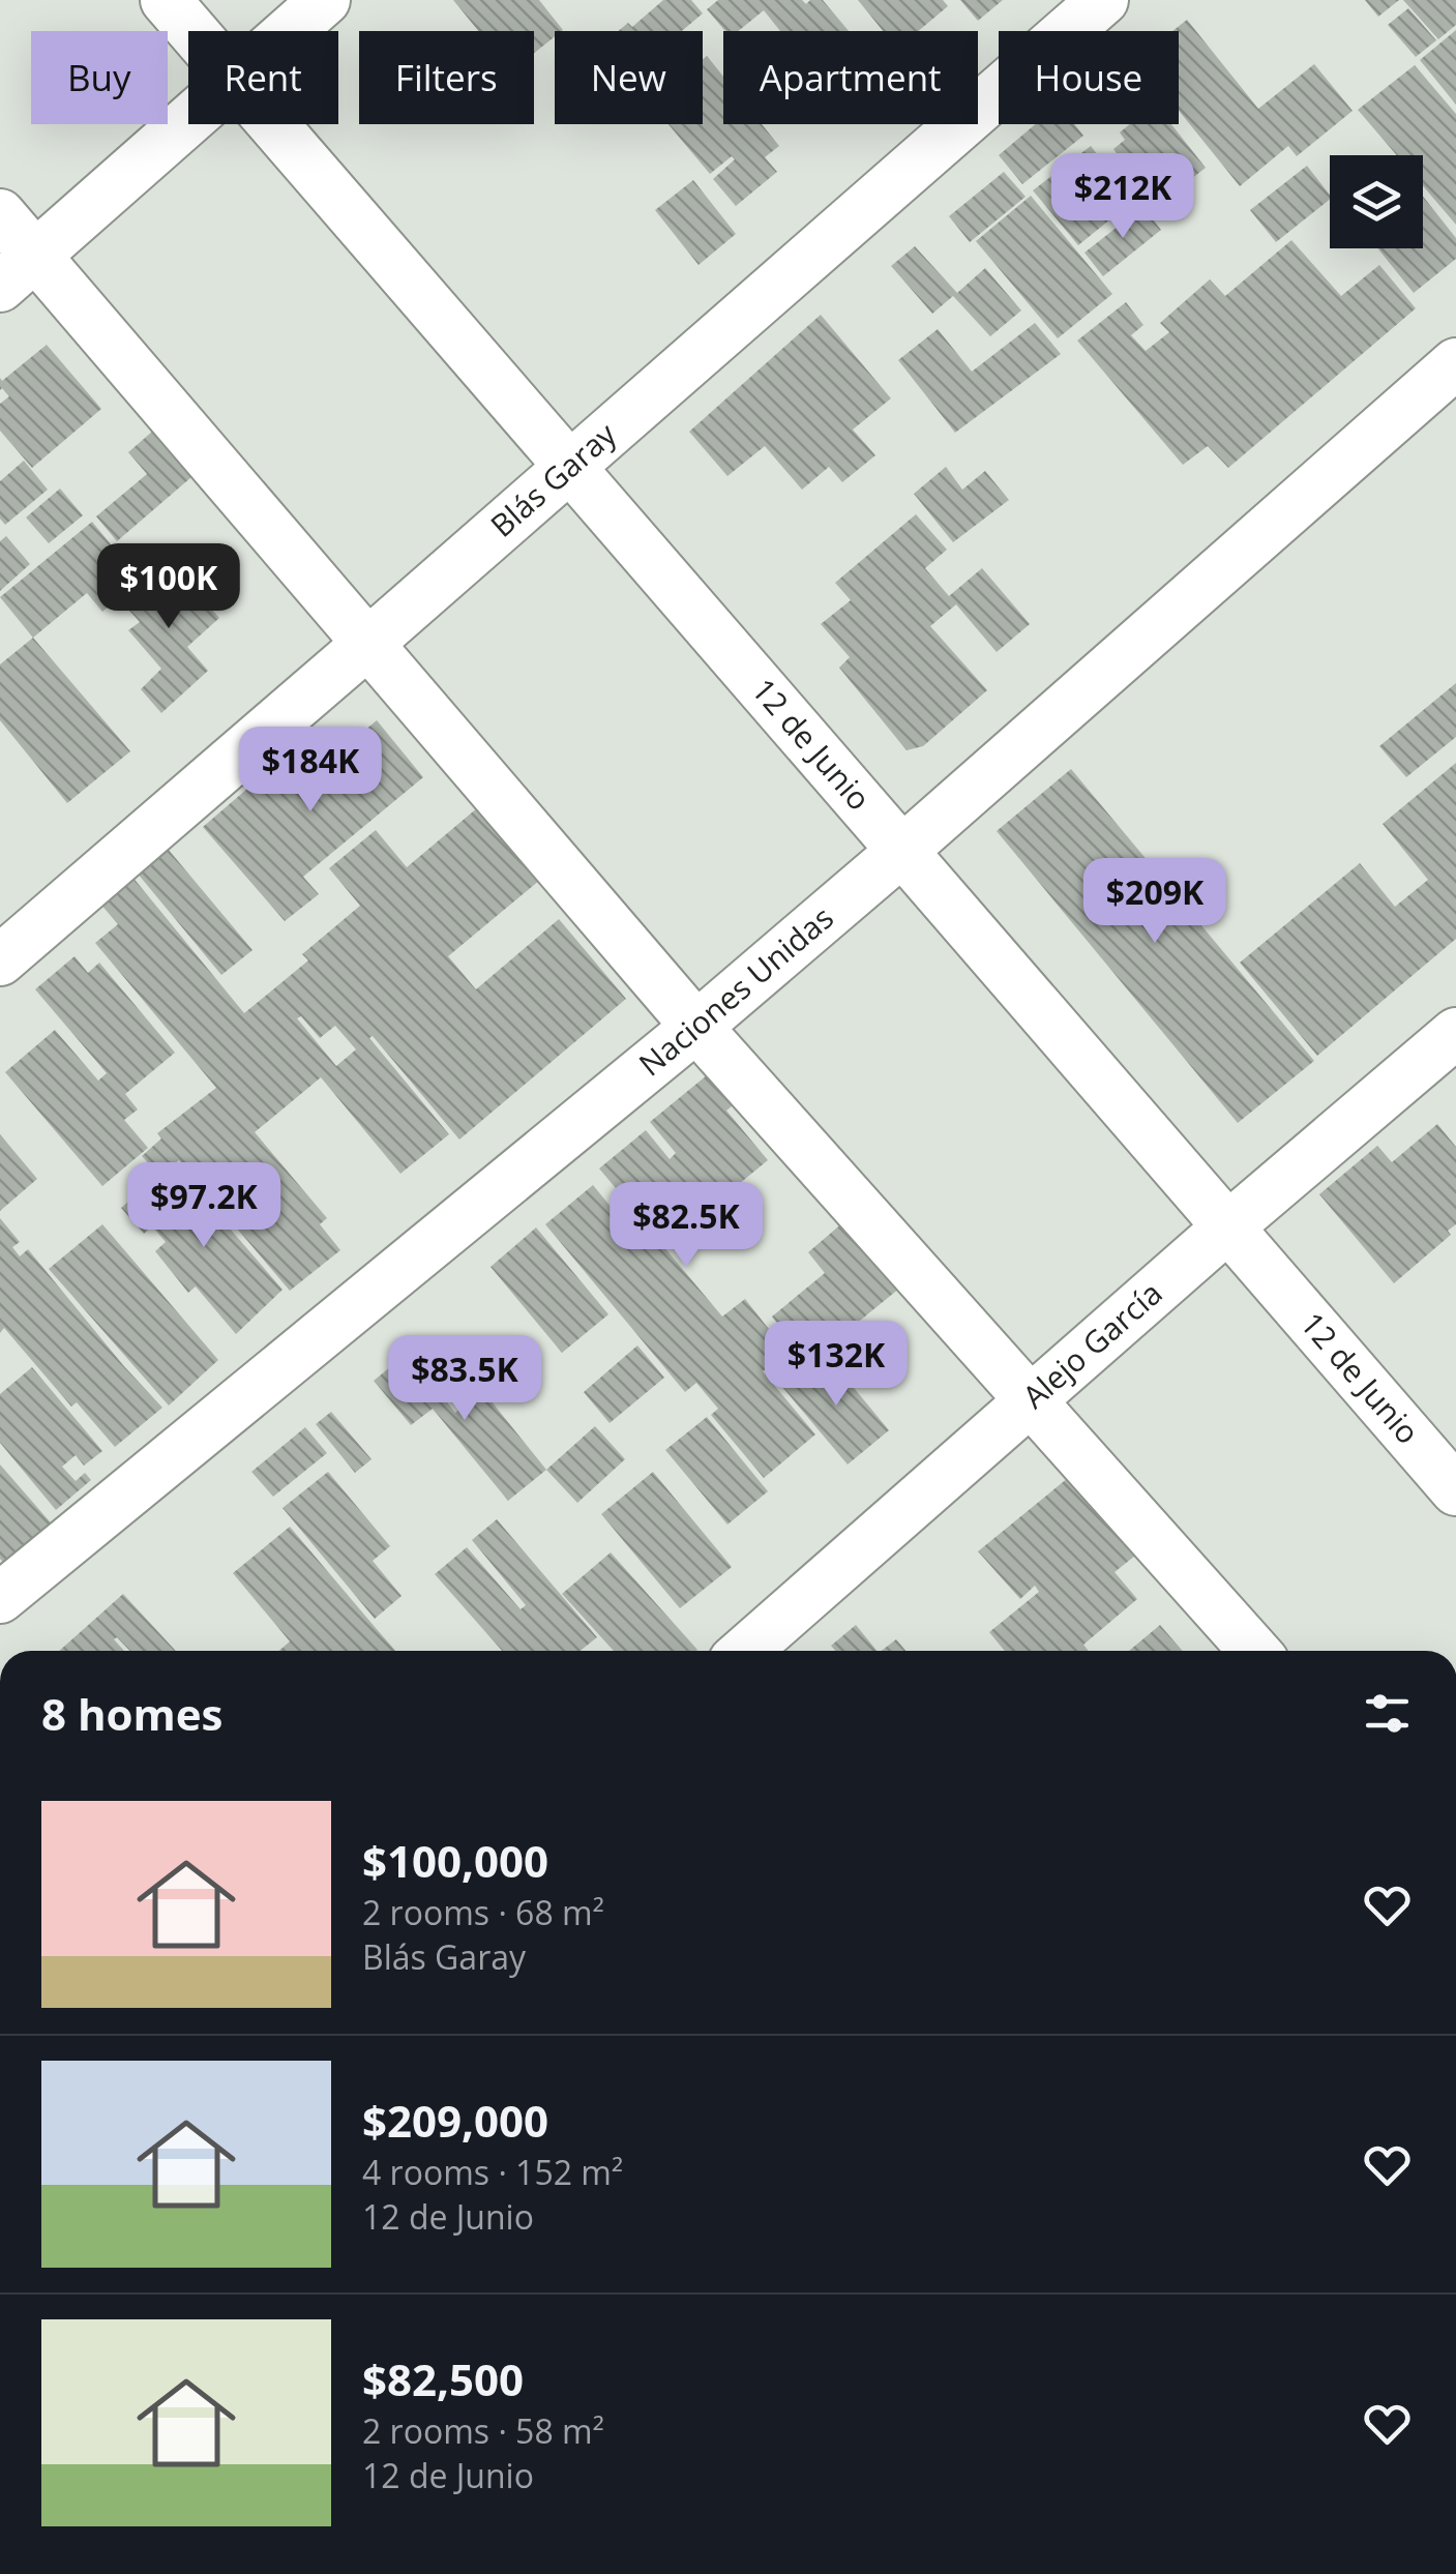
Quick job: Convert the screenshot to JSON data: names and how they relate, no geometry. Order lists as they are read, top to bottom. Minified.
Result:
{"streets":{"street":["Blás Garay","12 de Junio","Naciones Unidas","Alejo García"]},"crossings":[["Blás Garay","12 de Junio"],["12 de Junio","Naciones Unidas"],["12 de Junio","Alejo García"]],"page":{"chip":["Buy","Rent","Filters","New","Apartment","House"],"price":["$212K","$100K","$184K","$209K","$97.2K","$82.5K","$132K","$83.5K"],"heading":"8 homes","list":[{"name":"$100,000","note":"2 rooms · 68 m² · Blás Garay"},{"name":"$209,000","note":"4 rooms · 152 m² · 12 de Junio"},{"name":"$82,500","note":"2 rooms · 58 m² · 12 de Junio"}]}}
